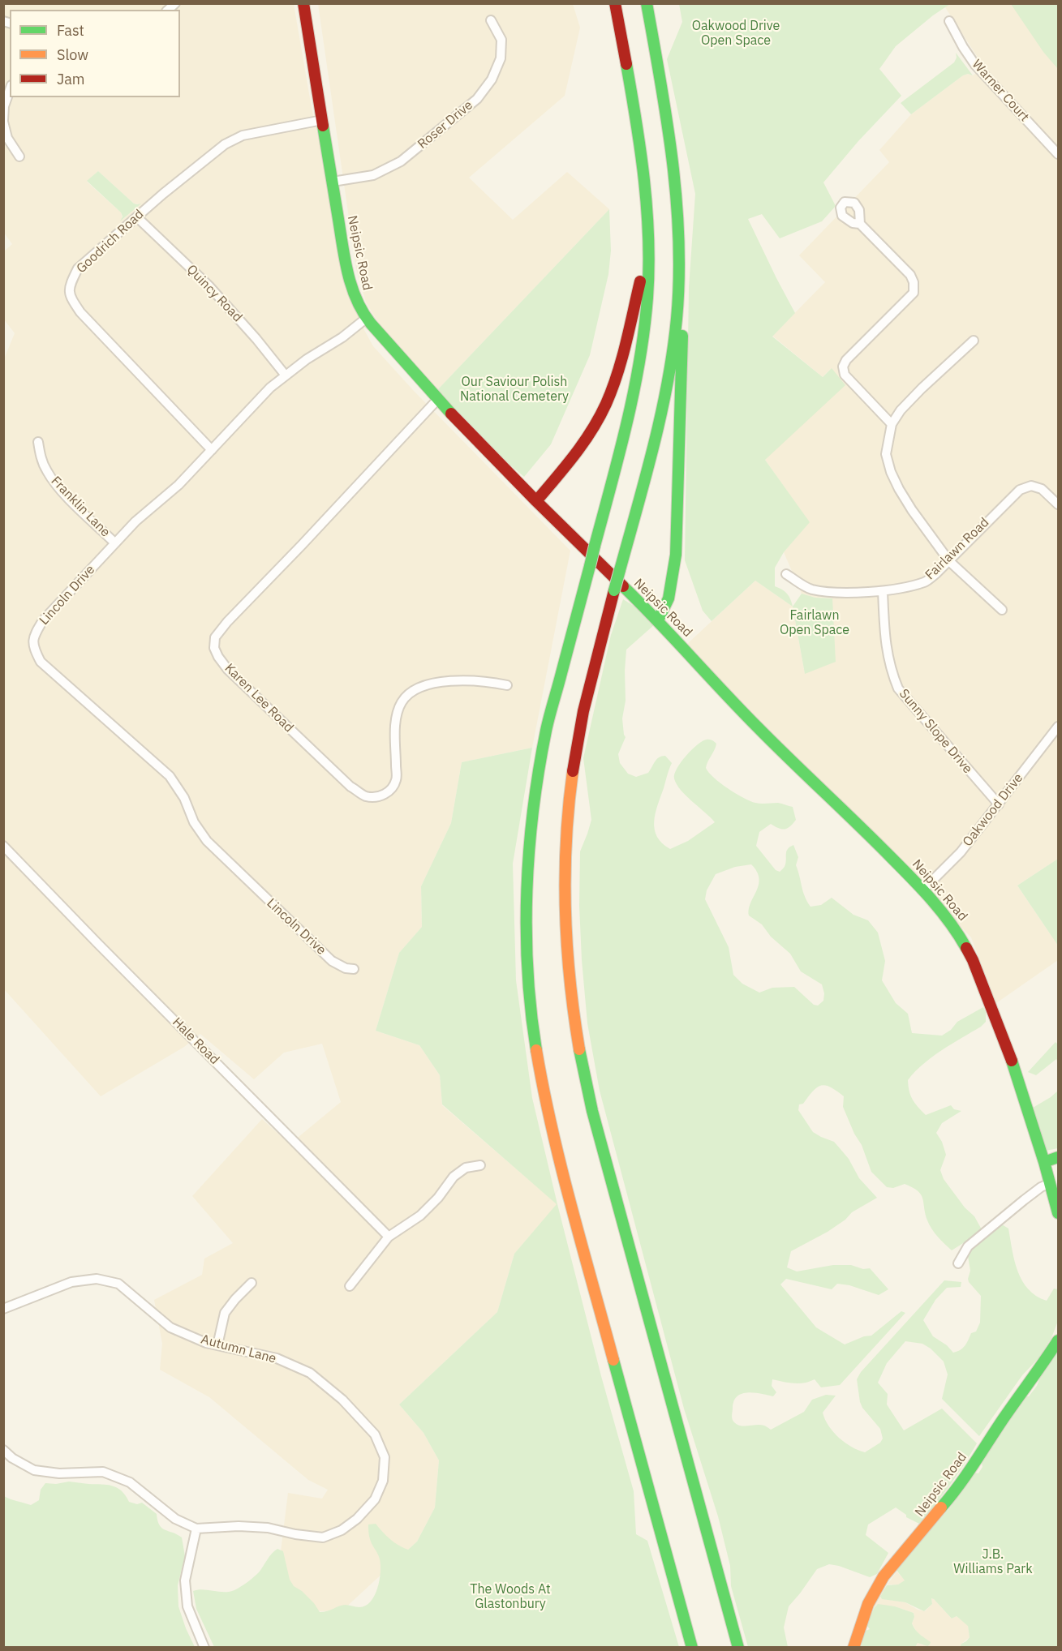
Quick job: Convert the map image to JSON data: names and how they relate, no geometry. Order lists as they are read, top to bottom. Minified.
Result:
{"streets":{"main road":["Neipsic Road"],"street":["Warner Court","Roser Drive","Goodrich Road","Quincy Road","Franklin Lane","Fairlawn Road","Lincoln Drive","Karen Lee Road","Sunny Slope Drive","Oakwood Drive","Hale Road","Autumn Lane"]},"crossings":[["Roser Drive","Neipsic Road"],["Goodrich Road","Neipsic Road"],["Goodrich Road","Quincy Road"],["Goodrich Road","Lincoln Drive"],["Neipsic Road","Lincoln Drive"],["Neipsic Road","Karen Lee Road"],["Neipsic Road","Oakwood Drive"],["Quincy Road","Lincoln Drive"],["Franklin Lane","Lincoln Drive"],["Fairlawn Road","Sunny Slope Drive"],["Sunny Slope Drive","Oakwood Drive"]],"parks":["Oakwood Drive Open Space","Our Saviour Polish National Cemetery","Fairlawn Open Space","J.B. Williams Park","The Woods At Glastonbury"],"legend":["Fast","Slow","Jam"]}
